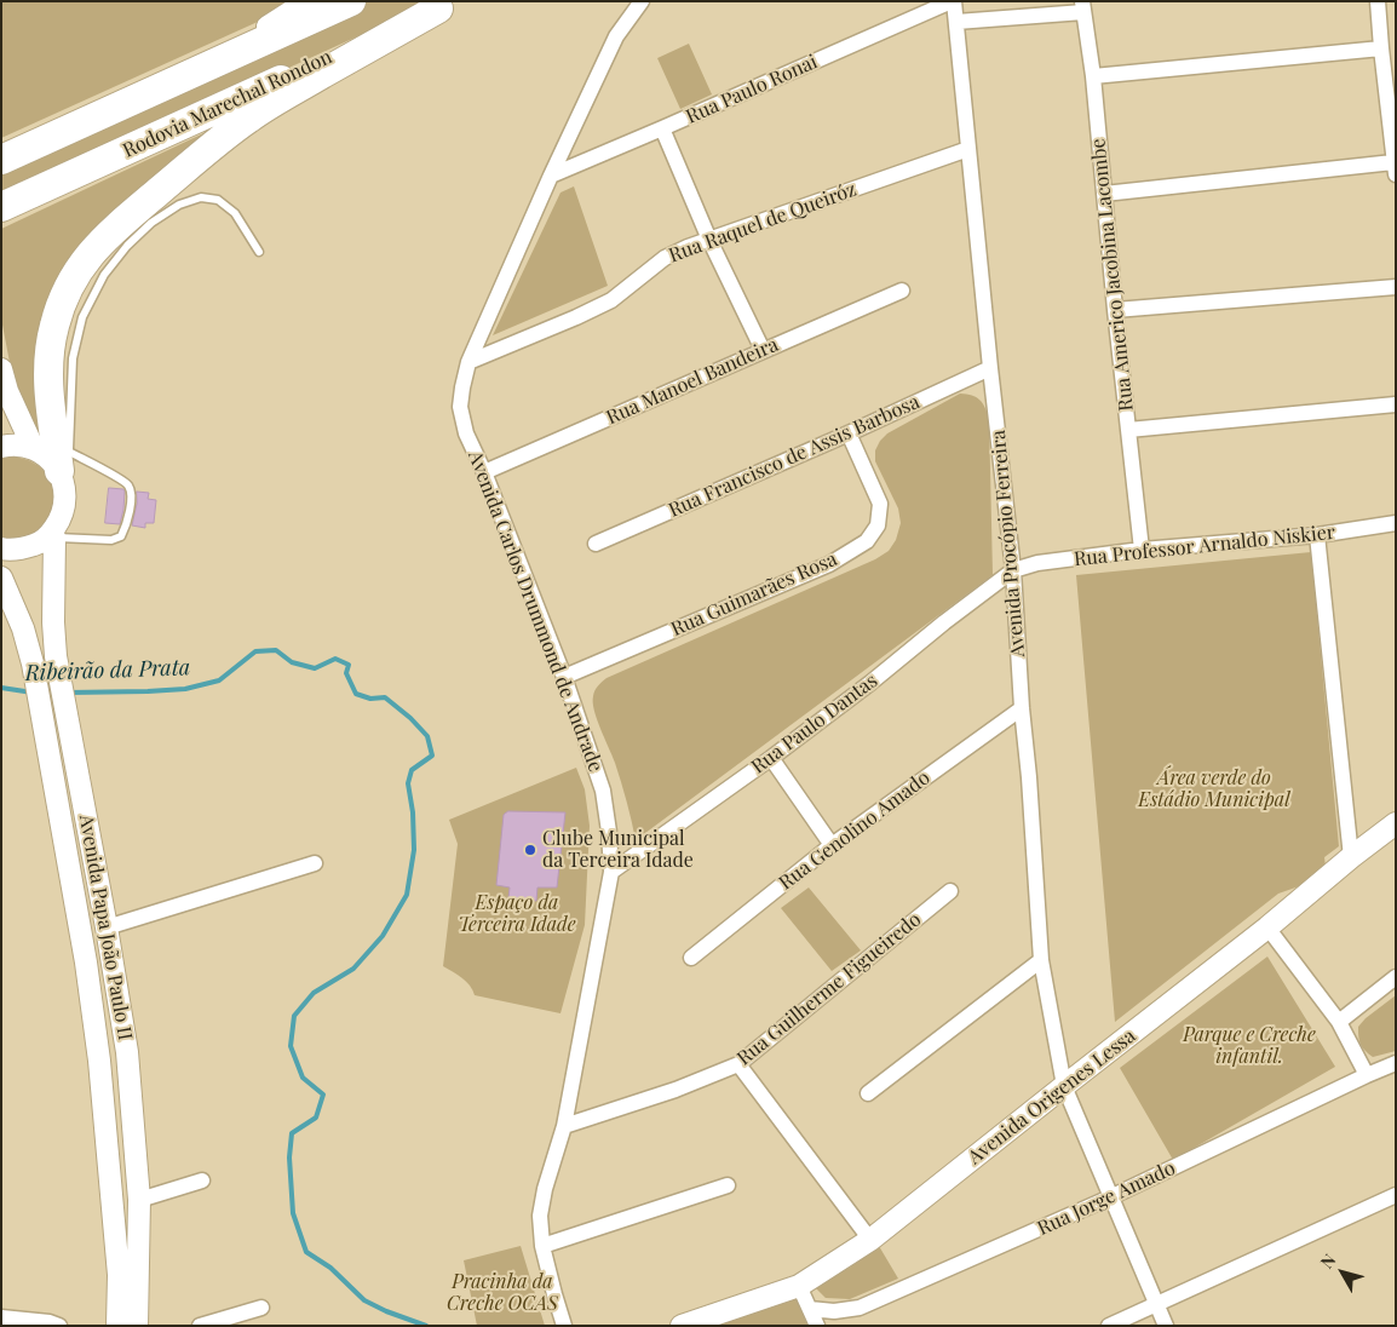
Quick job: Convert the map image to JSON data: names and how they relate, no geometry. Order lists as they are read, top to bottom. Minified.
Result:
{"streets":{"highway":["Rodovia Marechal Rondon"],"street":["Rua Paulo Ronai","Rua Raquel de Queiróz","Rua Americo Jacobina Lacombe","Rua Manoel Bandeira","Rua Francisco de Assis Barbosa","Avenida Procópio Ferreira","Rua Professor Arnaldo Niskier","Rua Guimarães Rosa","Avenida Carlos Drummond de Andrade","Rua Paulo Dantas","Rua Genolino Amado","Avenida Papa João Paulo II","Rua Guilherme Figueiredo","Avenida Origenes Lessa","Rua Jorge Amado"]},"crossings":[["Rua Paulo Ronai","Avenida Procópio Ferreira"],["Rua Paulo Ronai","Avenida Carlos Drummond de Andrade"],["Rua Raquel de Queiróz","Avenida Procópio Ferreira"],["Rua Raquel de Queiróz","Avenida Carlos Drummond de Andrade"],["Rua Americo Jacobina Lacombe","Rua Professor Arnaldo Niskier"],["Rua Manoel Bandeira","Avenida Carlos Drummond de Andrade"],["Rua Francisco de Assis Barbosa","Avenida Procópio Ferreira"],["Rua Francisco de Assis Barbosa","Rua Guimarães Rosa"],["Avenida Procópio Ferreira","Rua Professor Arnaldo Niskier"],["Avenida Procópio Ferreira","Rua Paulo Dantas"],["Avenida Procópio Ferreira","Rua Genolino Amado"],["Avenida Procópio Ferreira","Avenida Origenes Lessa"],["Avenida Procópio Ferreira","Rua Jorge Amado"],["Rua Professor Arnaldo Niskier","Rua Paulo Dantas"],["Rua Guimarães Rosa","Avenida Carlos Drummond de Andrade"],["Avenida Carlos Drummond de Andrade","Rua Paulo Dantas"],["Avenida Carlos Drummond de Andrade","Rua Guilherme Figueiredo"]],"water":["Ribeirão da Prata"],"parks":["Área verde do Estádio Municipal","Espaço da Terceira Idade","Parque e Creche infantil.","Pracinha da Creche OCAS"],"places":["Clube Municipal da Terceira Idade"],"north":"top left"}
